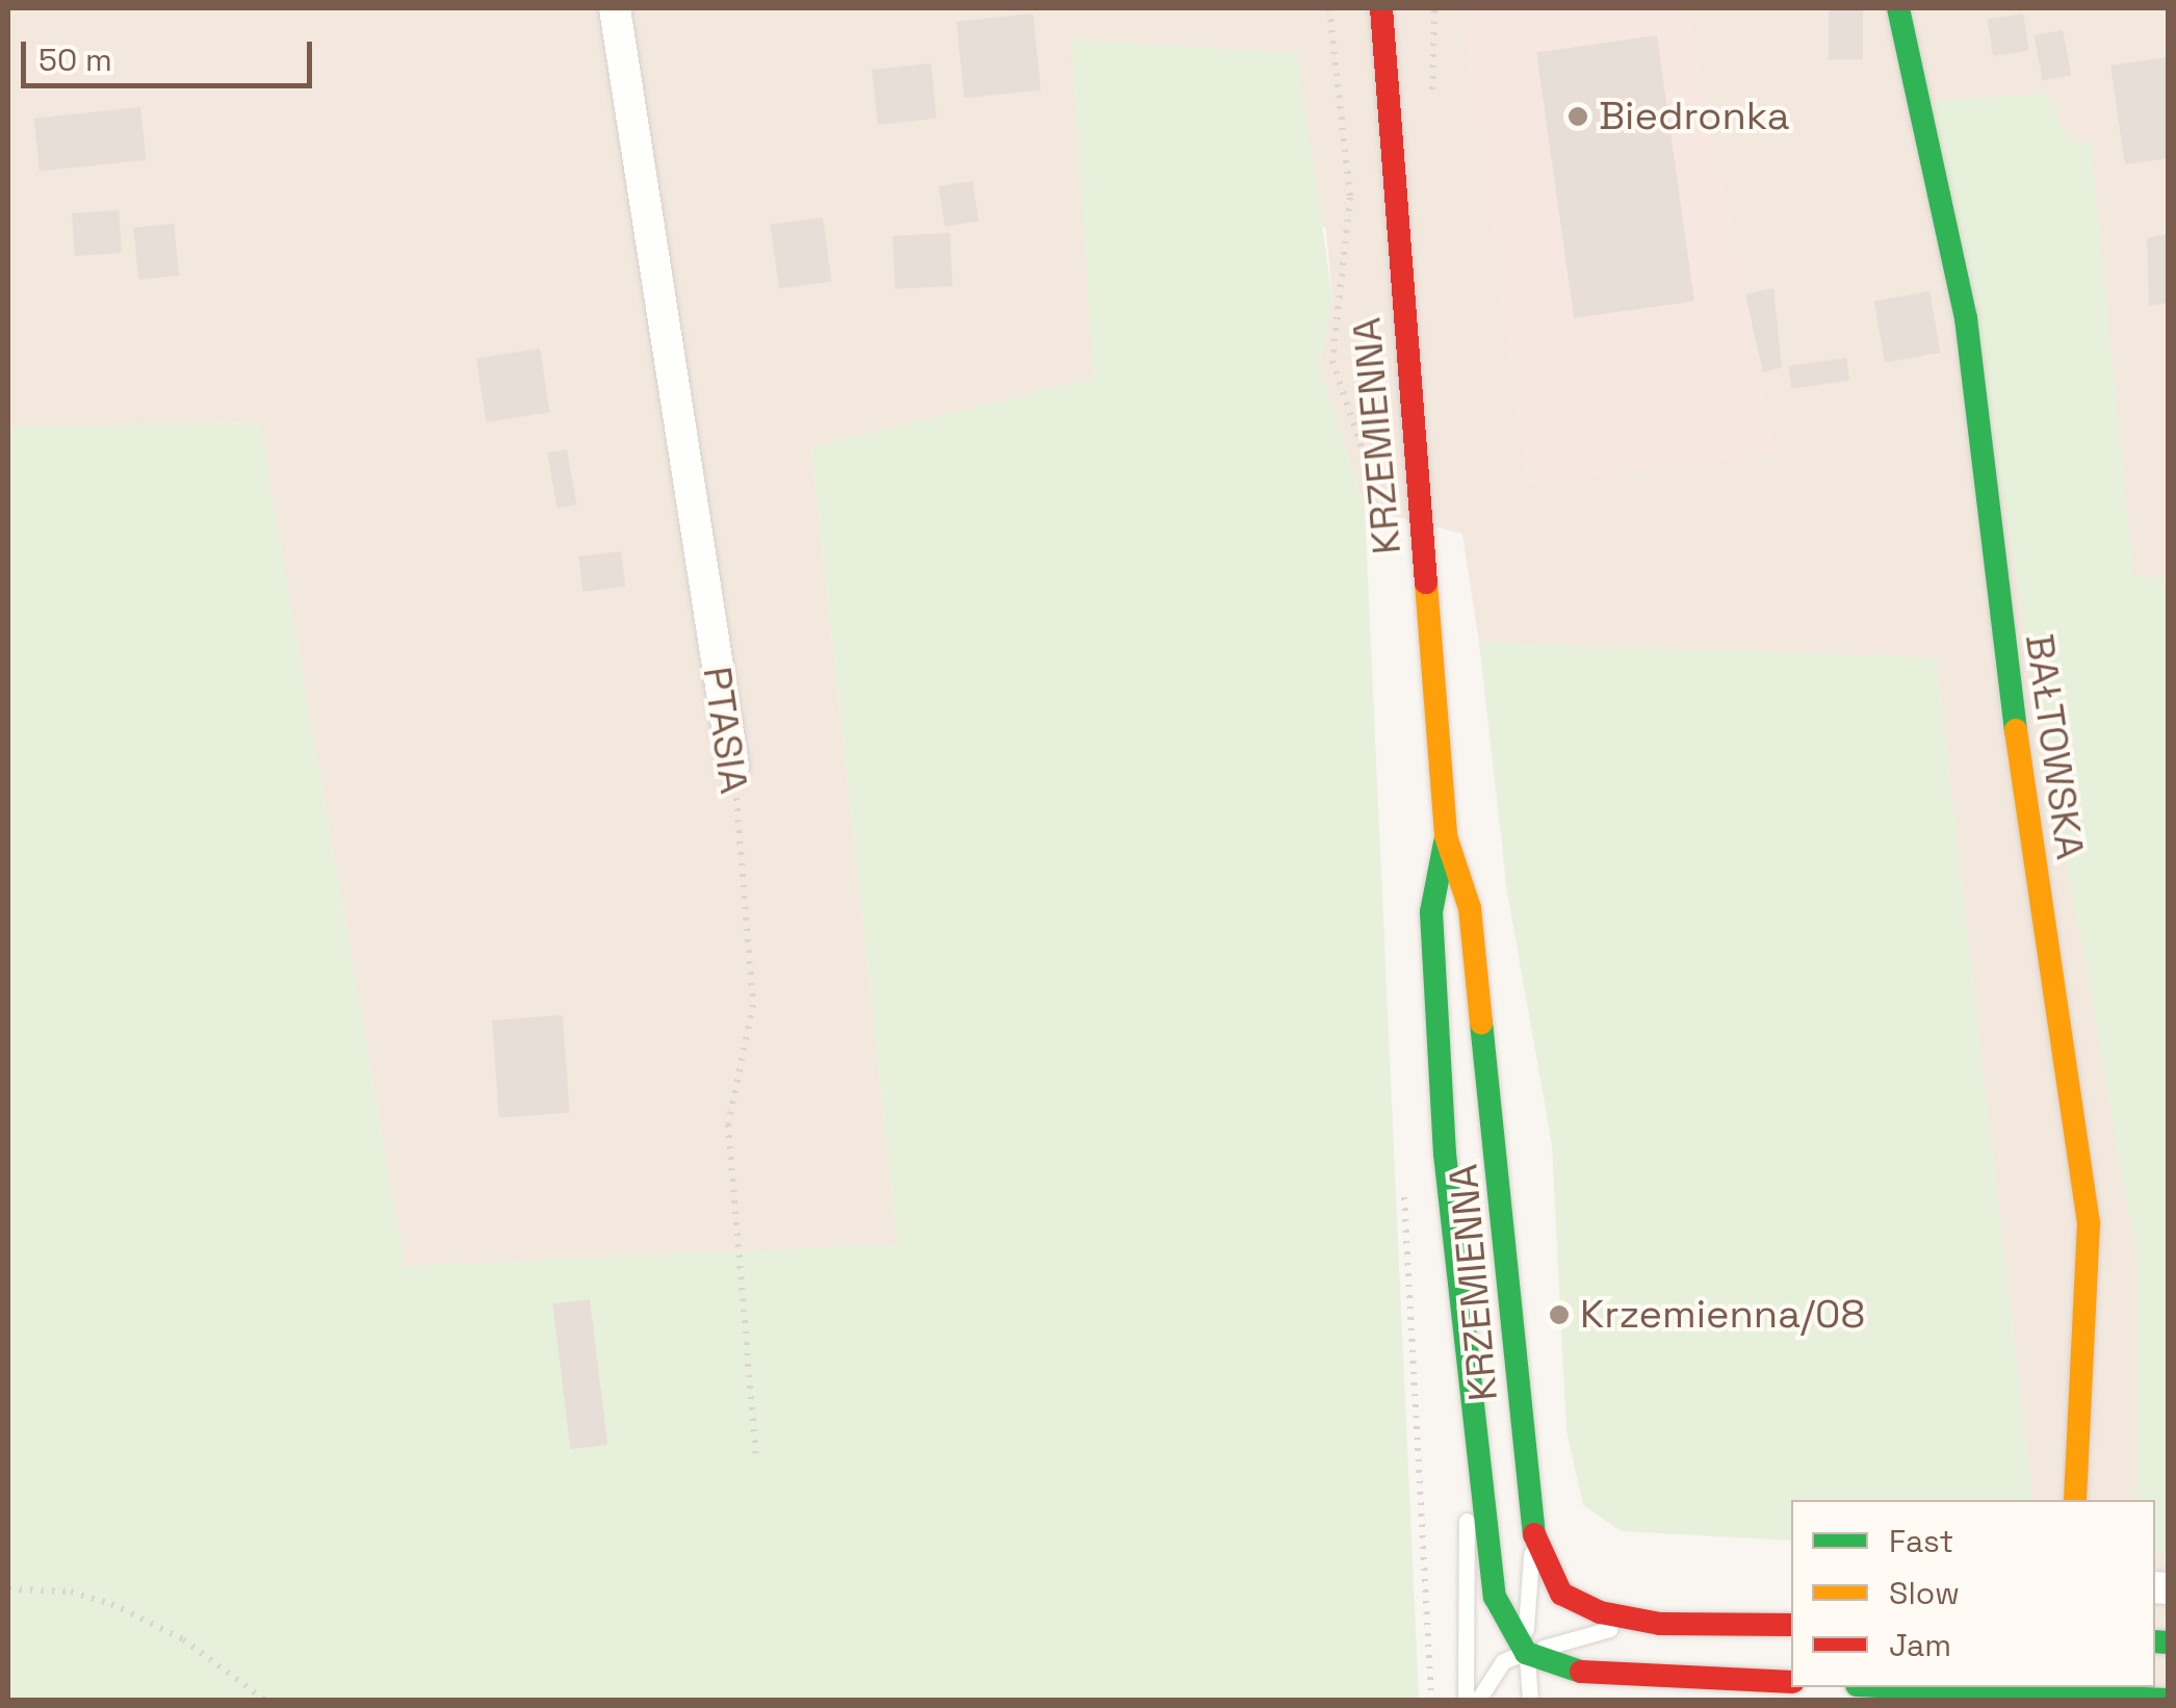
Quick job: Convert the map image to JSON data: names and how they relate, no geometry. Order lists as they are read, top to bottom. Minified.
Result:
{"streets":{"main road":["KRZEMIENNA","BAŁTOWSKA"],"street":["PTASIA"]},"places":["Biedronka","Krzemienna/08"],"legend":["Fast","Slow","Jam"],"scale_bar":"50 m"}
